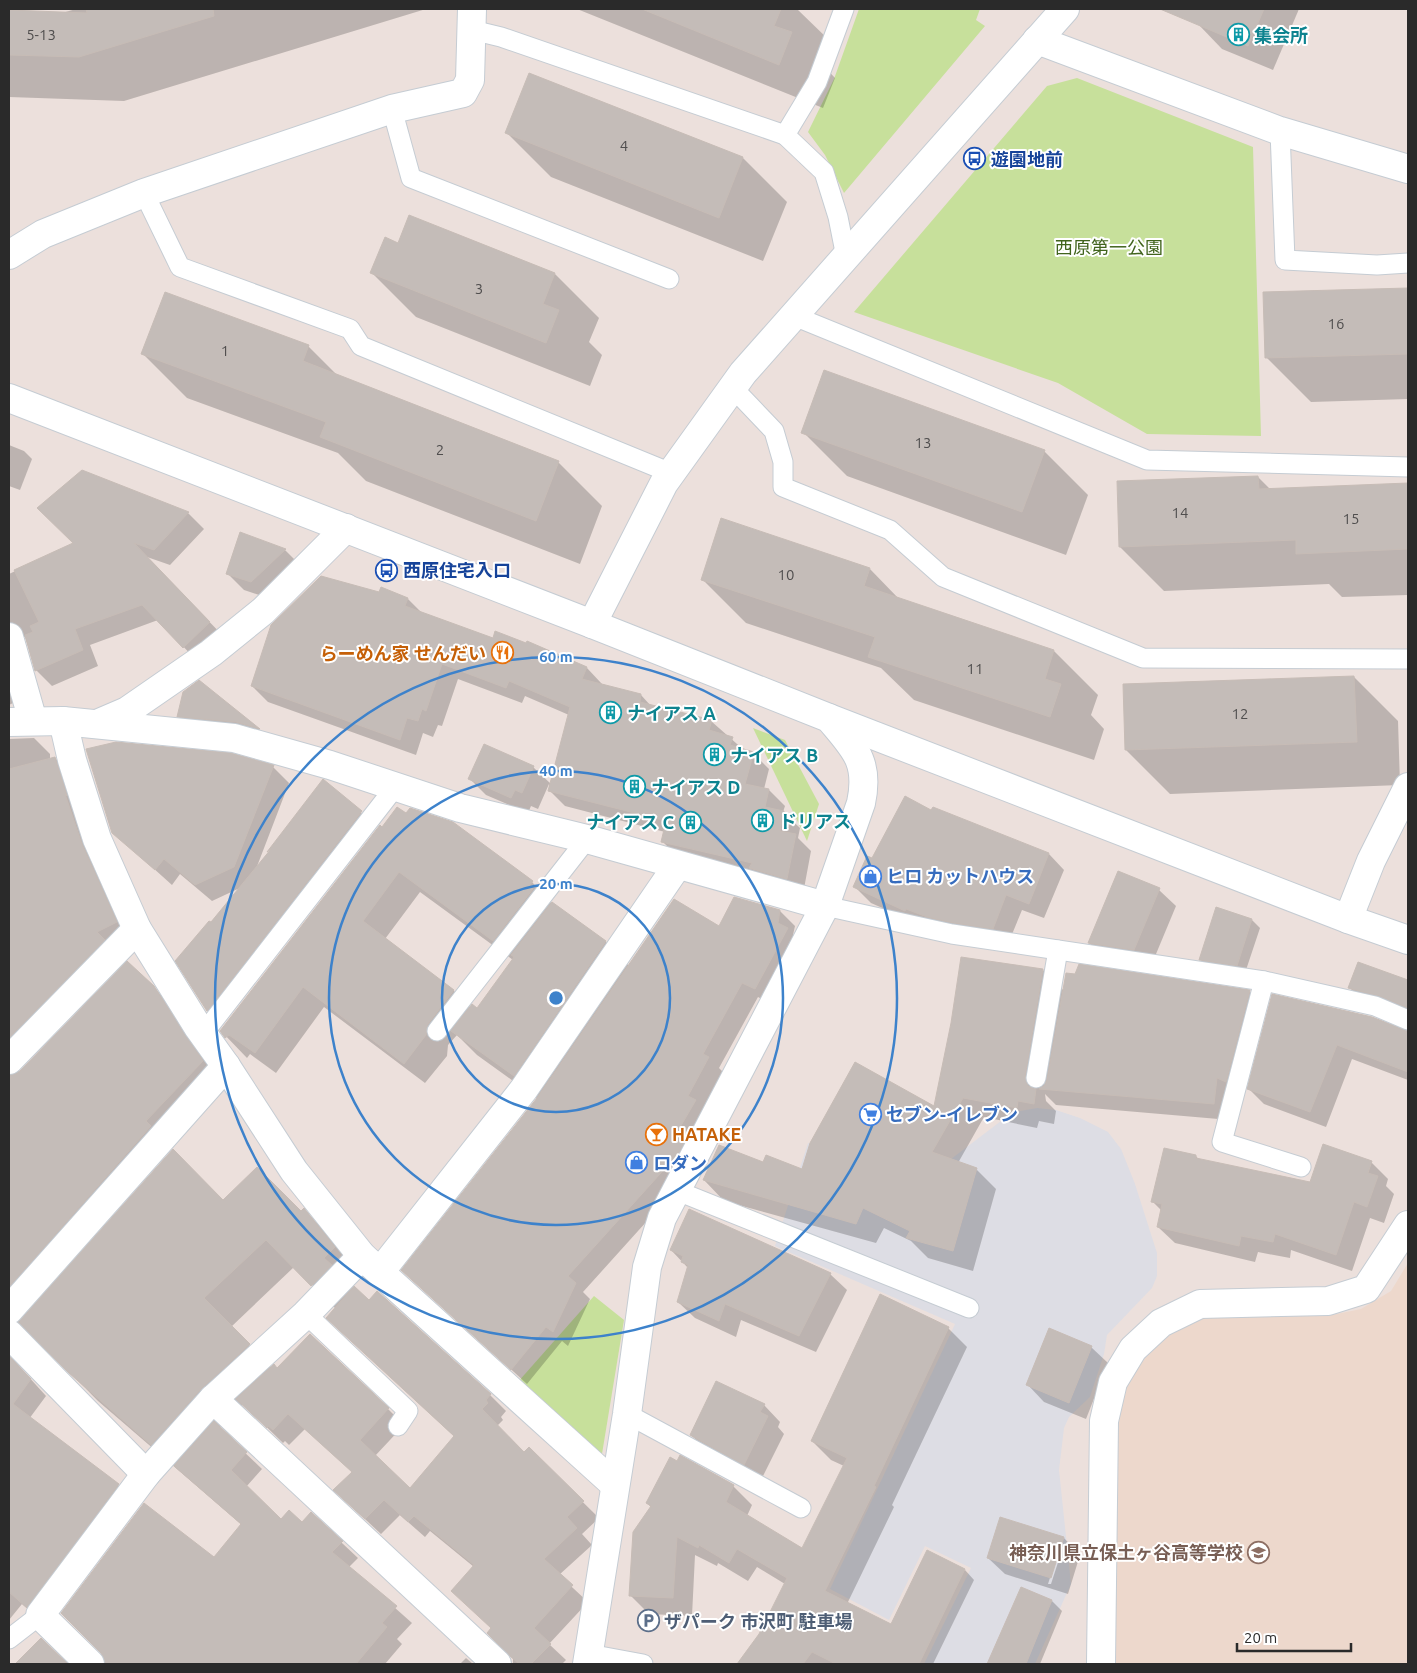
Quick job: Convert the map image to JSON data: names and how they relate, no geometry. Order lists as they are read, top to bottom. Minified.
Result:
{"parks":["西原第一公園"],"places":{"building":["集会所","ナイアス A","ナイアス B","ナイアス D","ドリアス","ナイアス C"],"bus stop":["遊園地前","西原住宅入口"],"restaurant":["らーめん家 せんだい"],"shop":["ヒロ カットハウス","ロダン"],"supermarket":["セブン-イレブン"],"bar":["HATAKE"],"school or university":["神奈川県立保土ヶ谷高等学校"],"parking":["ザパーク 市沢町 駐車場"]},"house_numbers":["5-13","4","3","16","1","13","2","14","15","10","11","12"],"scale_bar":"20 m","rings":["60 m","40 m","20 m"]}
